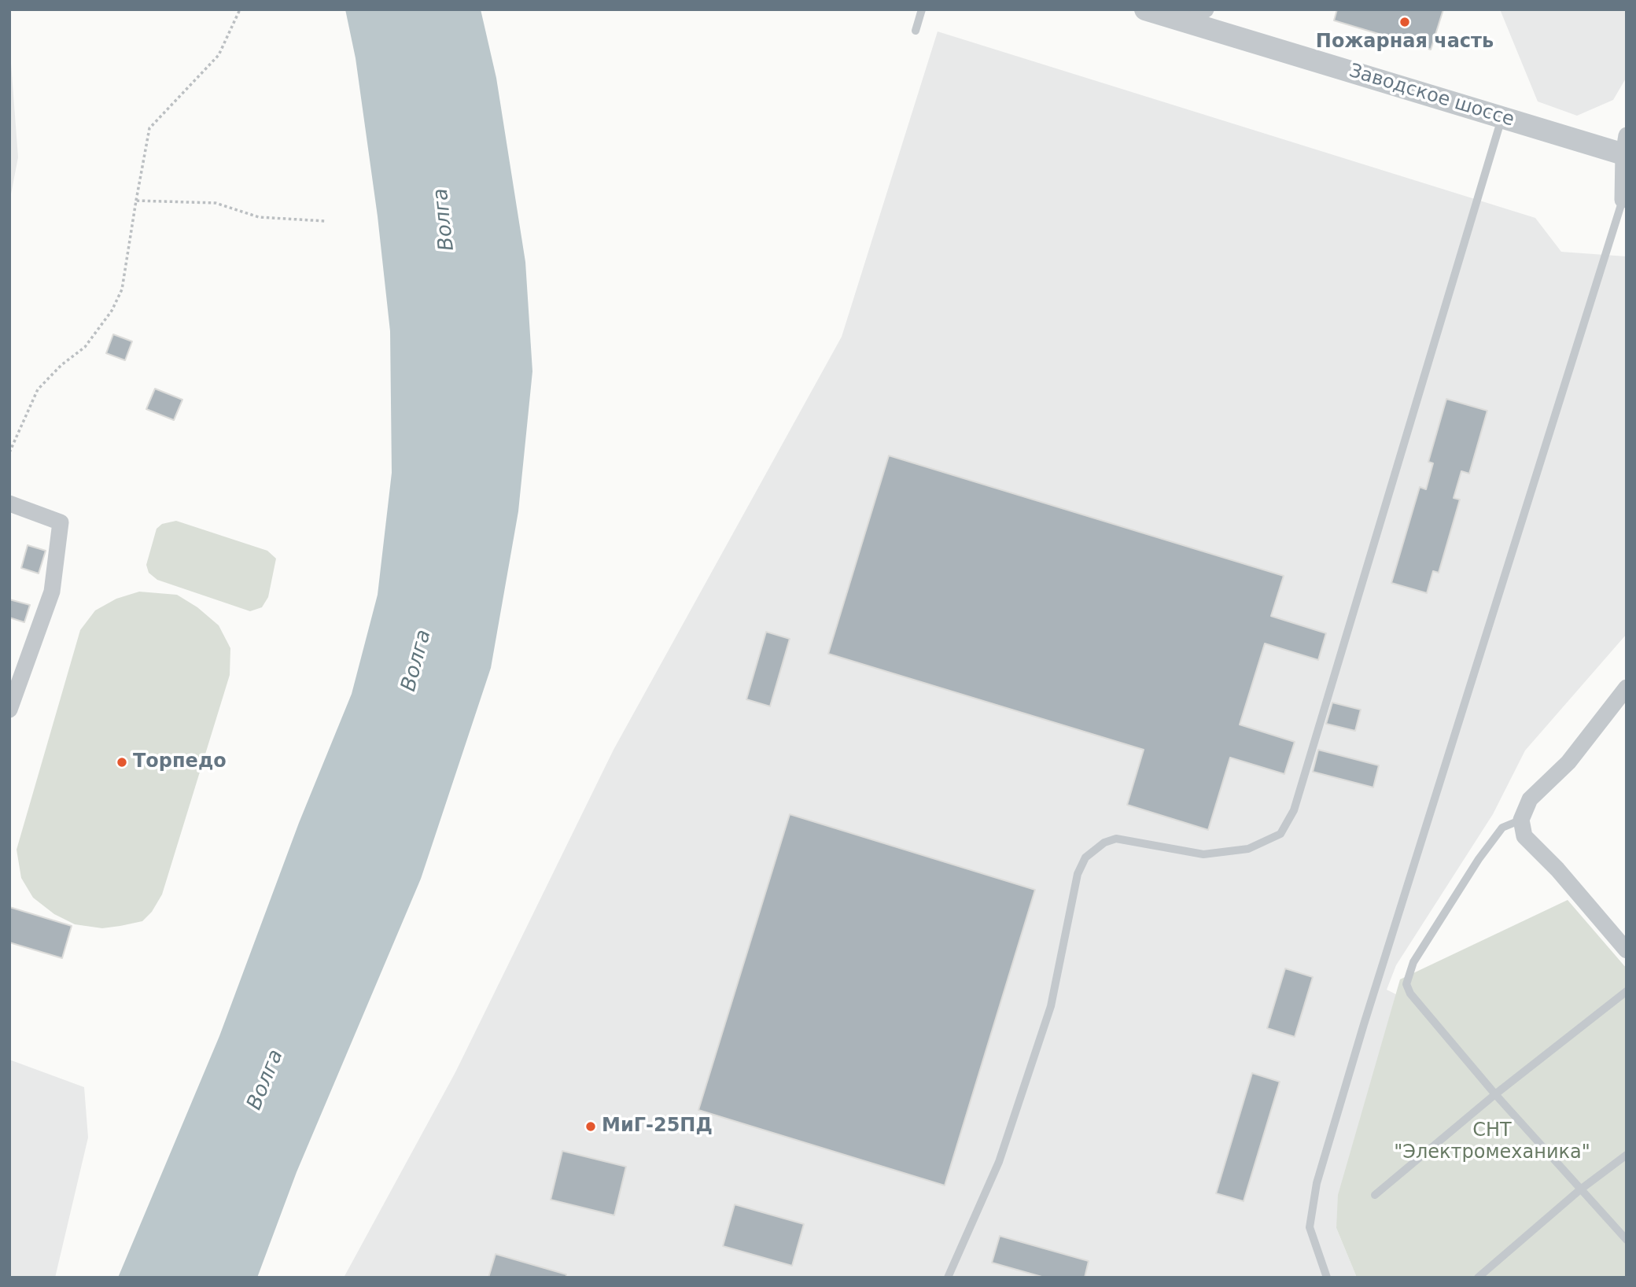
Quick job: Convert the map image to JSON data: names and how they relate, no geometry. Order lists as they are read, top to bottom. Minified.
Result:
{"streets":{"street":["Заводское шоссе"]},"water":["Волга"],"parks":["СНТ \"Электромеханика\""],"places":["Пожарная часть","Торпедо","МиГ-25ПД"]}
